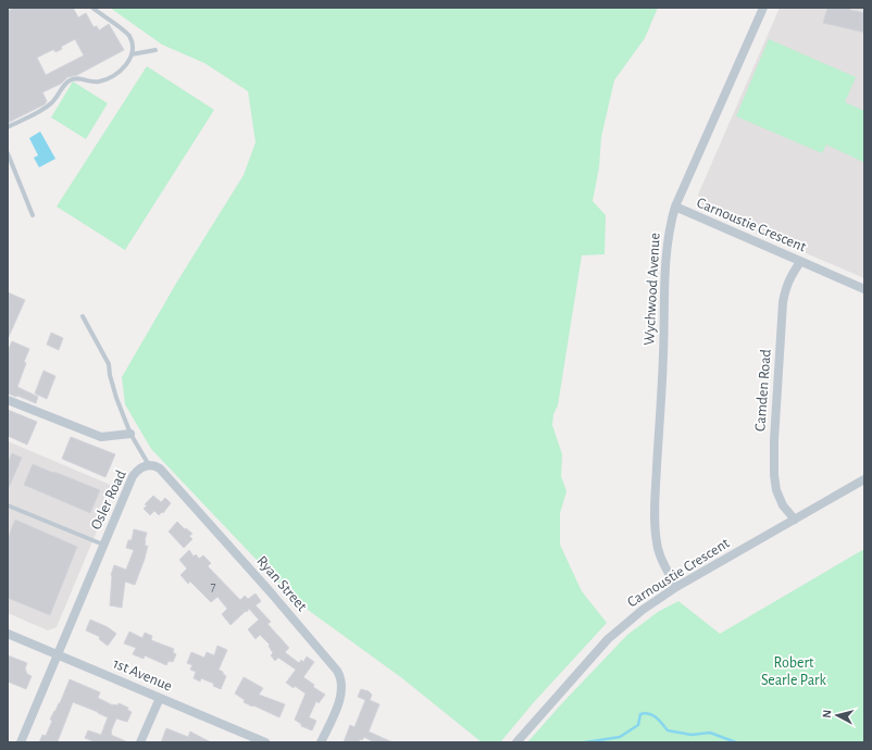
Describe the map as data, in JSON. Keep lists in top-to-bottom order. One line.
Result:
{"streets":{"street":["Carnoustie Crescent","Wychwood Avenue","Camden Road","Osler Road","Ryan Street","1st Avenue"]},"crossings":[["Carnoustie Crescent","Wychwood Avenue"],["Carnoustie Crescent","Camden Road"],["Osler Road","Ryan Street"],["Osler Road","1st Avenue"]],"parks":["Robert Searle Park"],"house_numbers":["7"],"north":"left"}
